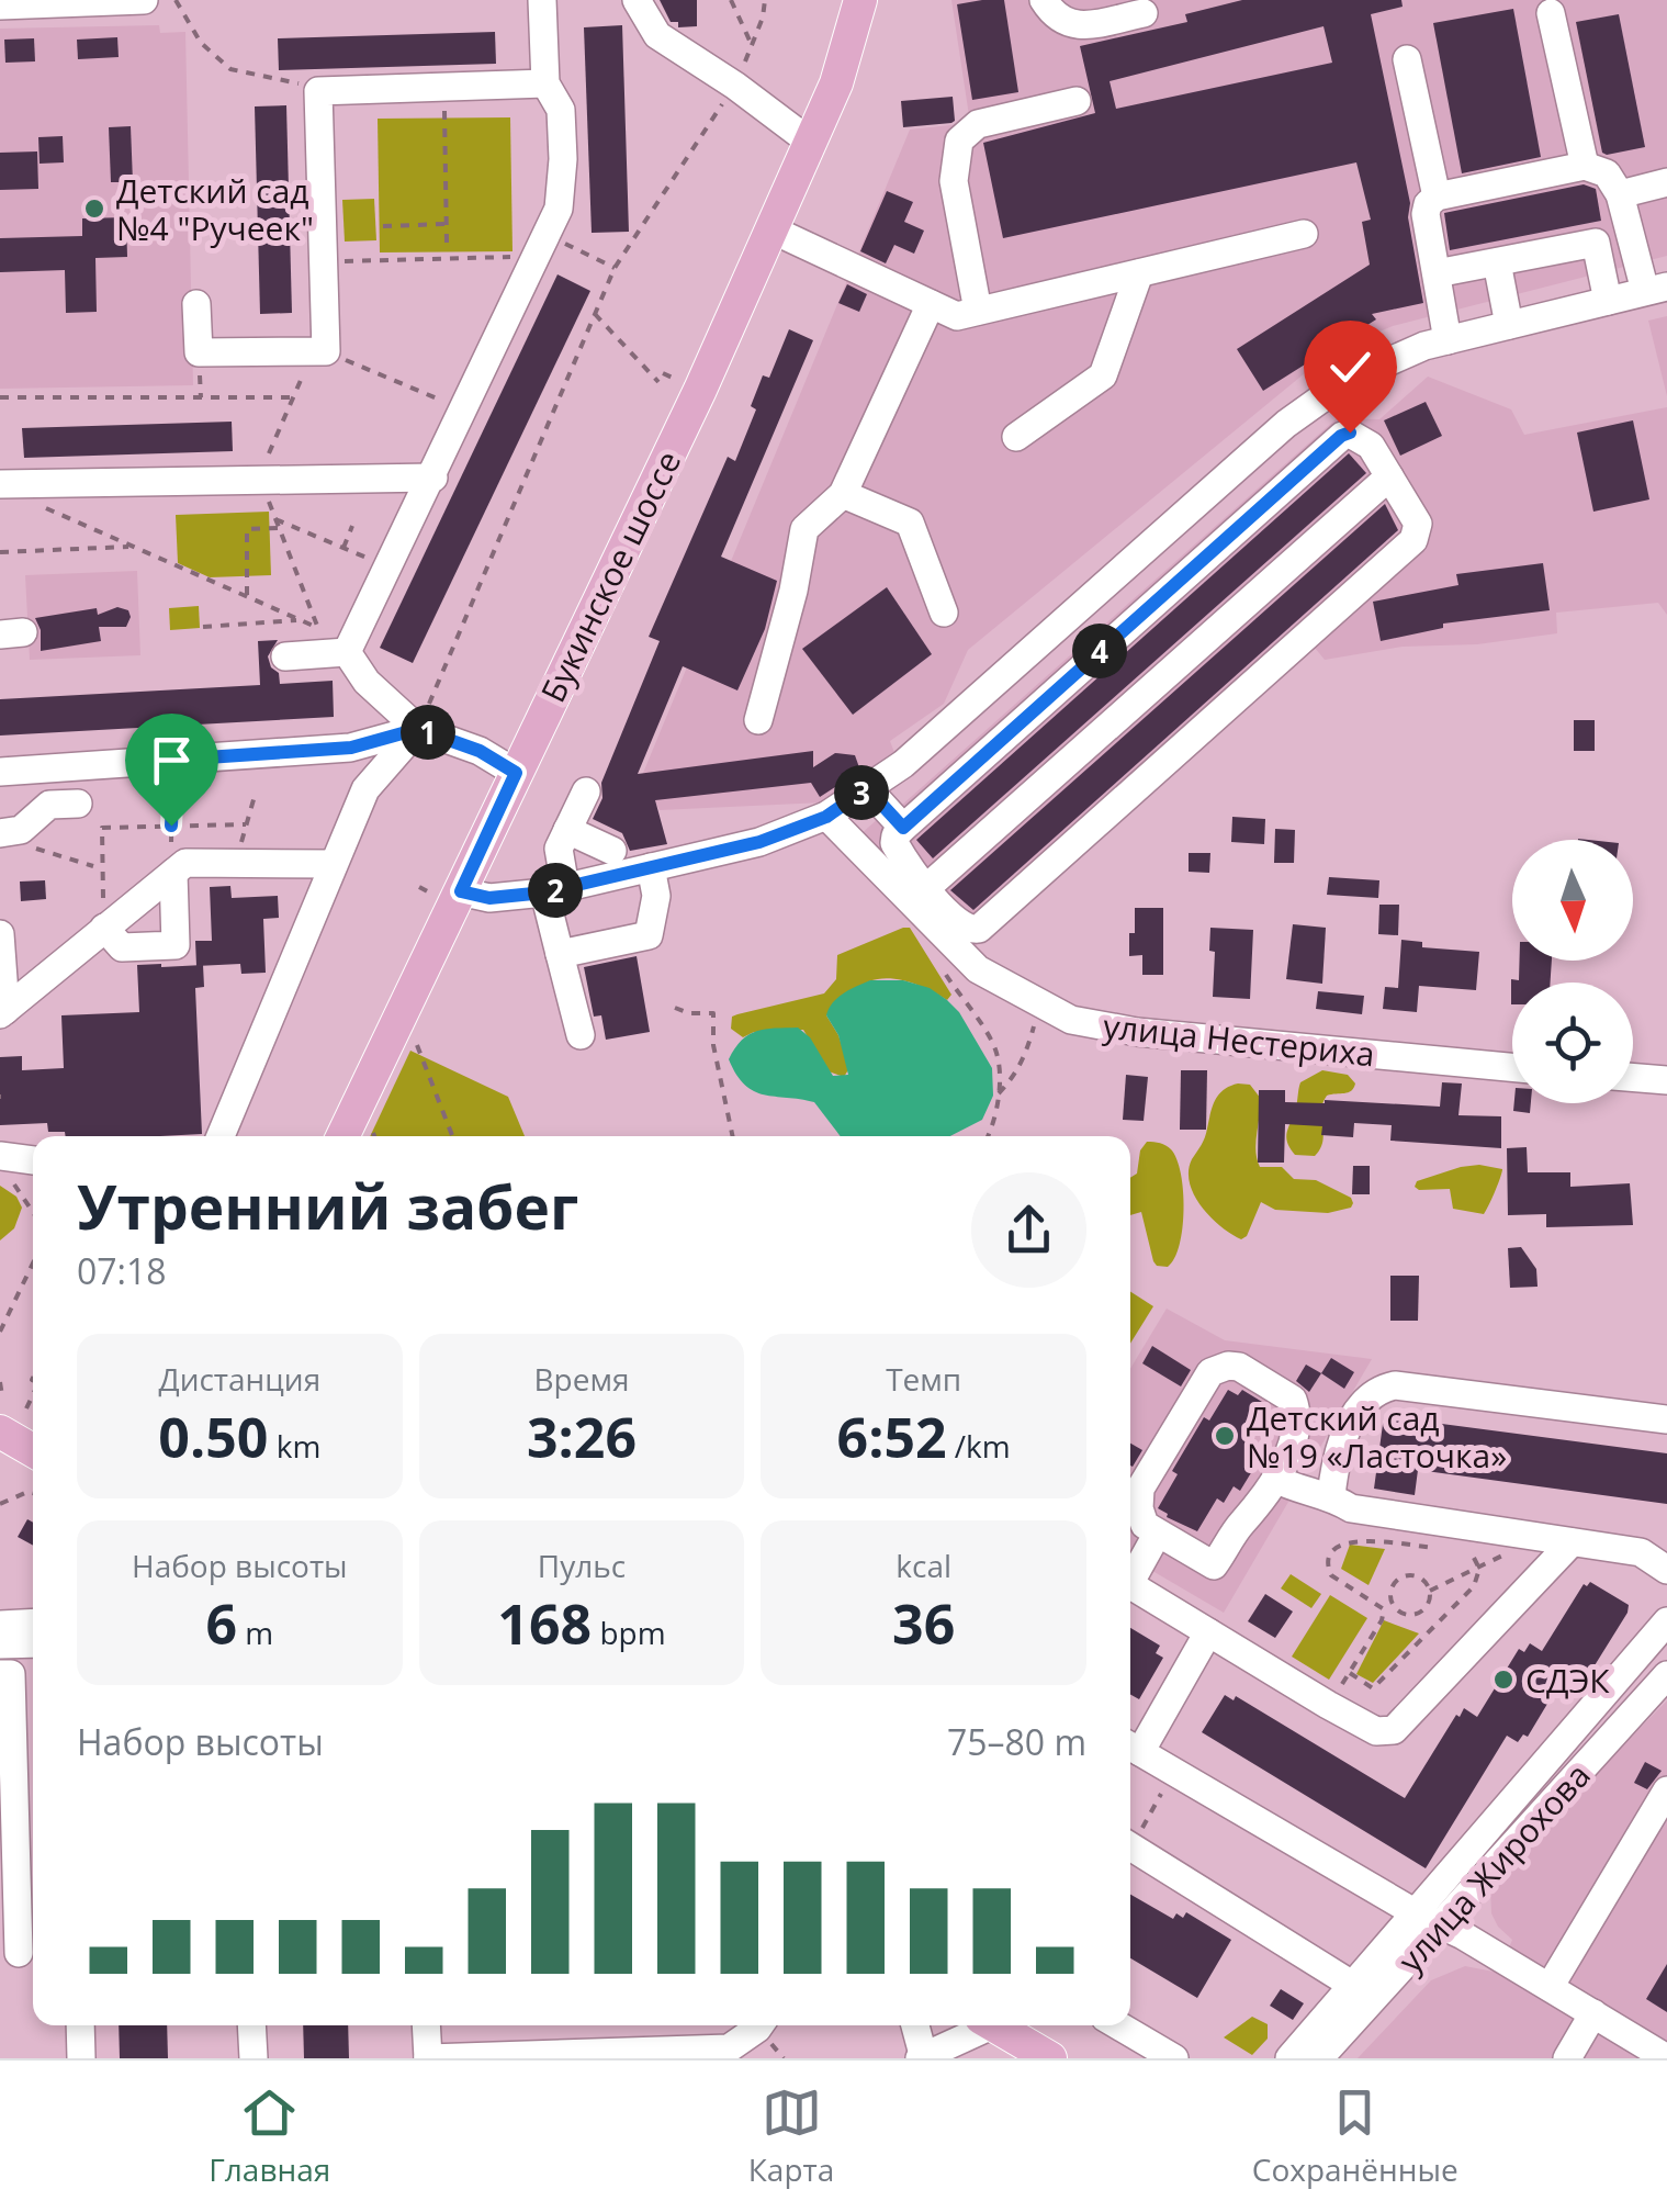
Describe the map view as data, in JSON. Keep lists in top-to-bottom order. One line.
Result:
{"streets":{"main road":["Букинское шоссе"],"street":["улица Нестериха","улица Жирохова"]},"places":["Детский сад №4 \"Ручеек\"","Детский сад №19 «Ласточка»","СДЭК"],"north":"bottom","page":{"pins":["4","1","3","2"],"heading":["Утренний забег","07:18"],"stats":[["Дистанция","0.50 km"],["Время","3:26"],["Темп","6:52 /km"],["Набор высоты","6 m"],["Пульс","168 bpm"],["kcal","36"]],"chart":["Набор высоты","75–80 m"],"tabs":["Главная","Карта","Сохранённые"]}}
